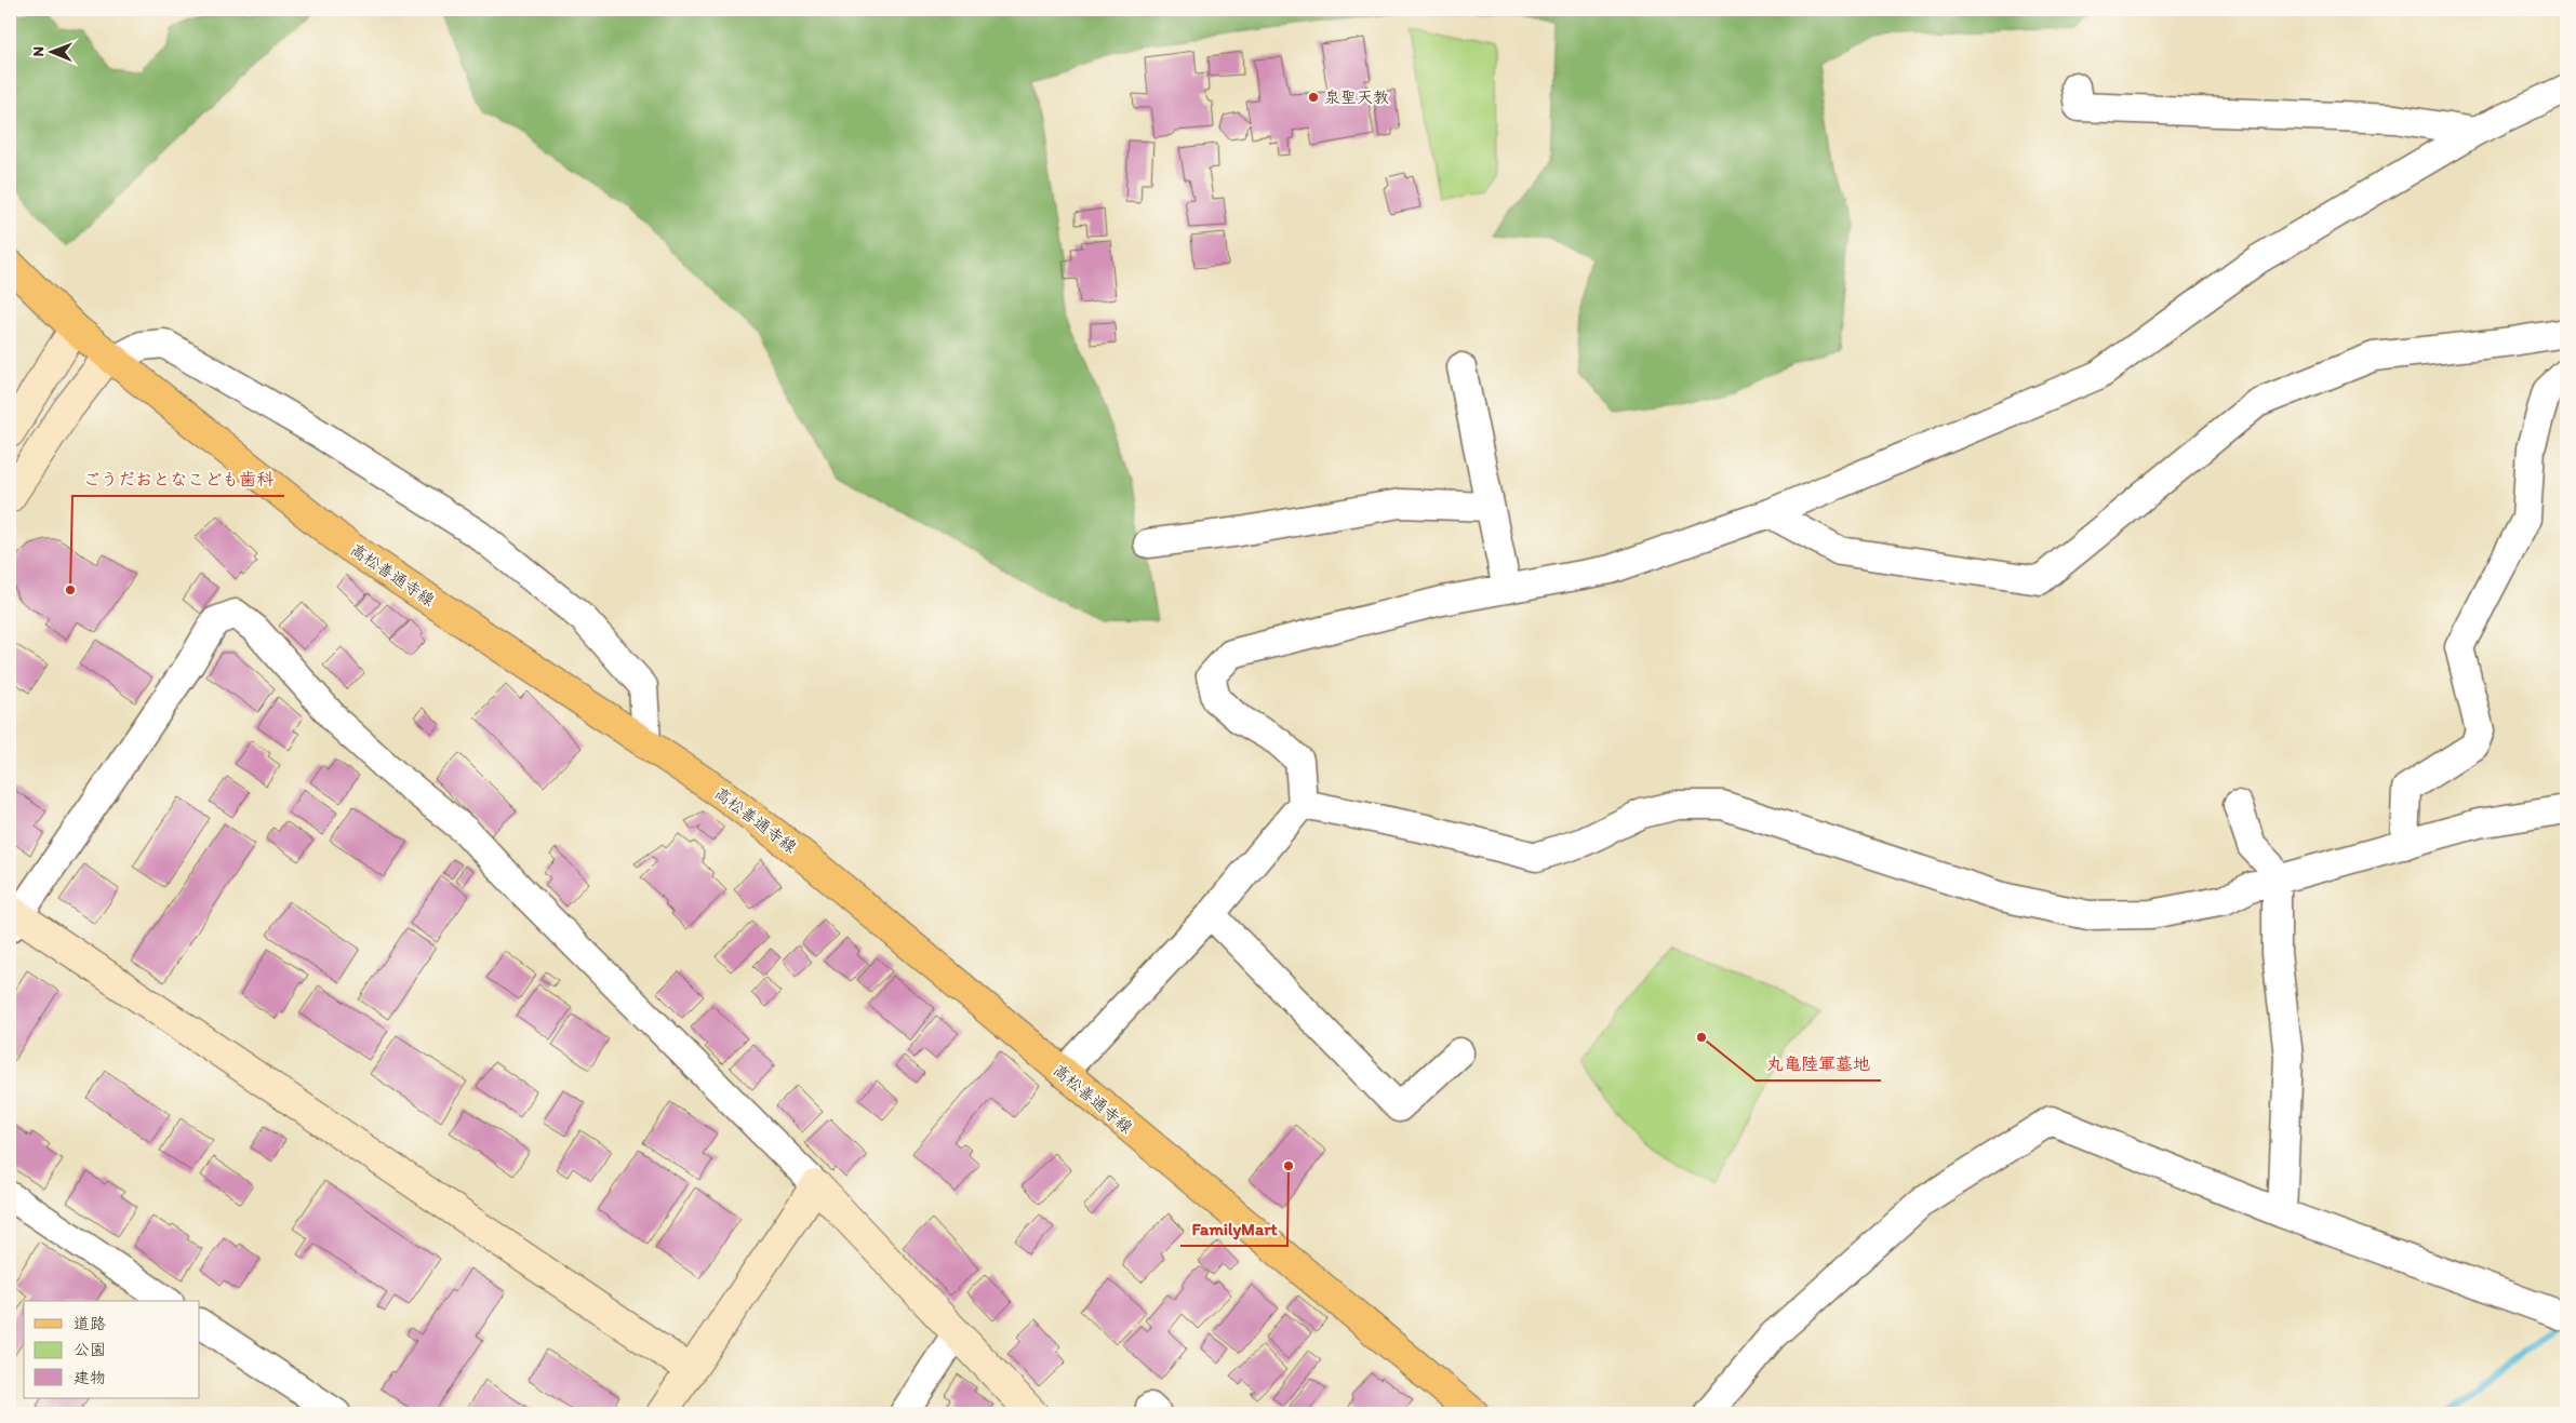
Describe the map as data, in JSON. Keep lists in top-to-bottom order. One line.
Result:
{"streets":{"main road":["高松善通寺線"]},"places":["泉聖天教","ごうだおとなこども歯科","丸亀陸軍墓地","FamilyMart"],"legend":["道路","公園","建物"],"north":"left"}
